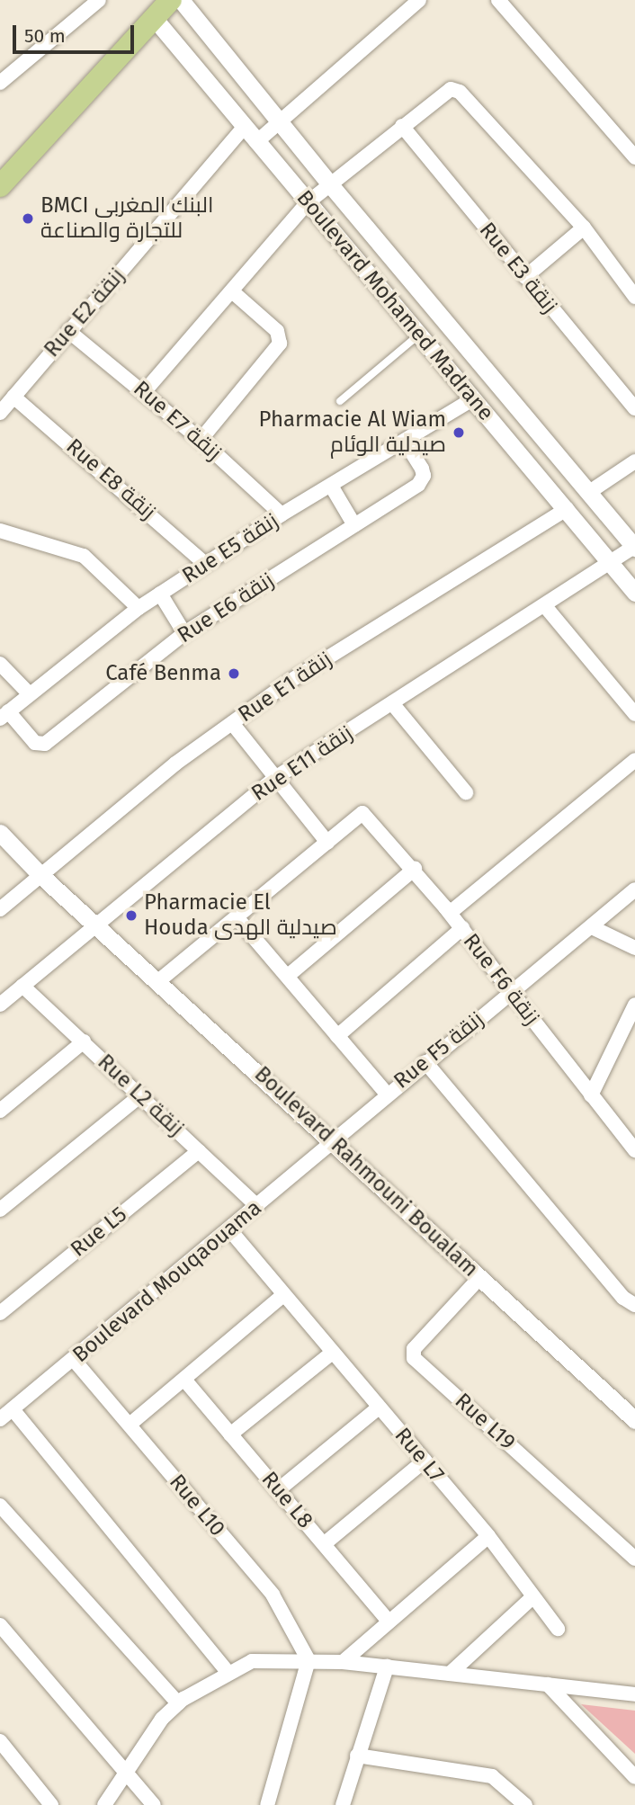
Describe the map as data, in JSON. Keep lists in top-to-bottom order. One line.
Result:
{"streets":{"street":["Rue E3 زنقة","Boulevard Mohamed Madrane","Rue E2 زنقة","Rue E7 زنقة","Rue E8 زنقة","Rue E5 زنقة","Rue E6 زنقة","Rue E1 زنقة","Rue E11 زنقة","Rue F6 زنقة","Rue F5 زنقة","Rue L2 زنقة","Boulevard Rahmouni Boualam","Rue L5","Boulevard Mouqaouama","Rue L19","Rue L7","Rue L8","Rue L10"]},"crossings":[["Boulevard Mohamed Madrane","Rue E2 زنقة"],["Boulevard Mohamed Madrane","Rue E5 زنقة"],["Boulevard Mohamed Madrane","Rue E1 زنقة"],["Boulevard Mohamed Madrane","Rue E11 زنقة"],["Rue E2 زنقة","Rue E7 زنقة"],["Rue E2 زنقة","Rue E8 زنقة"],["Rue E7 زنقة","Rue E5 زنقة"],["Rue E8 زنقة","Rue E5 زنقة"],["Rue E5 زنقة","Rue E6 زنقة"],["Rue E11 زنقة","Rue L2 زنقة"],["Rue E11 زنقة","Boulevard Rahmouni Boualam"],["Rue F6 زنقة","Rue F5 زنقة"],["Rue F5 زنقة","Boulevard Rahmouni Boualam"],["Rue F5 زنقة","Boulevard Mouqaouama"],["Rue L2 زنقة","Rue L5"],["Rue L2 زنقة","Boulevard Mouqaouama"],["Boulevard Rahmouni Boualam","Boulevard Mouqaouama"],["Boulevard Rahmouni Boualam","Rue L19"],["Boulevard Mouqaouama","Rue L7"],["Boulevard Mouqaouama","Rue L10"]],"places":["BMCI البنك المغربي للتجارة والصناعة","Pharmacie Al Wiam صيدلية الوئام","Café Benma","Pharmacie El Houda صيدلية الهدى"],"scale_bar":"50 m"}
